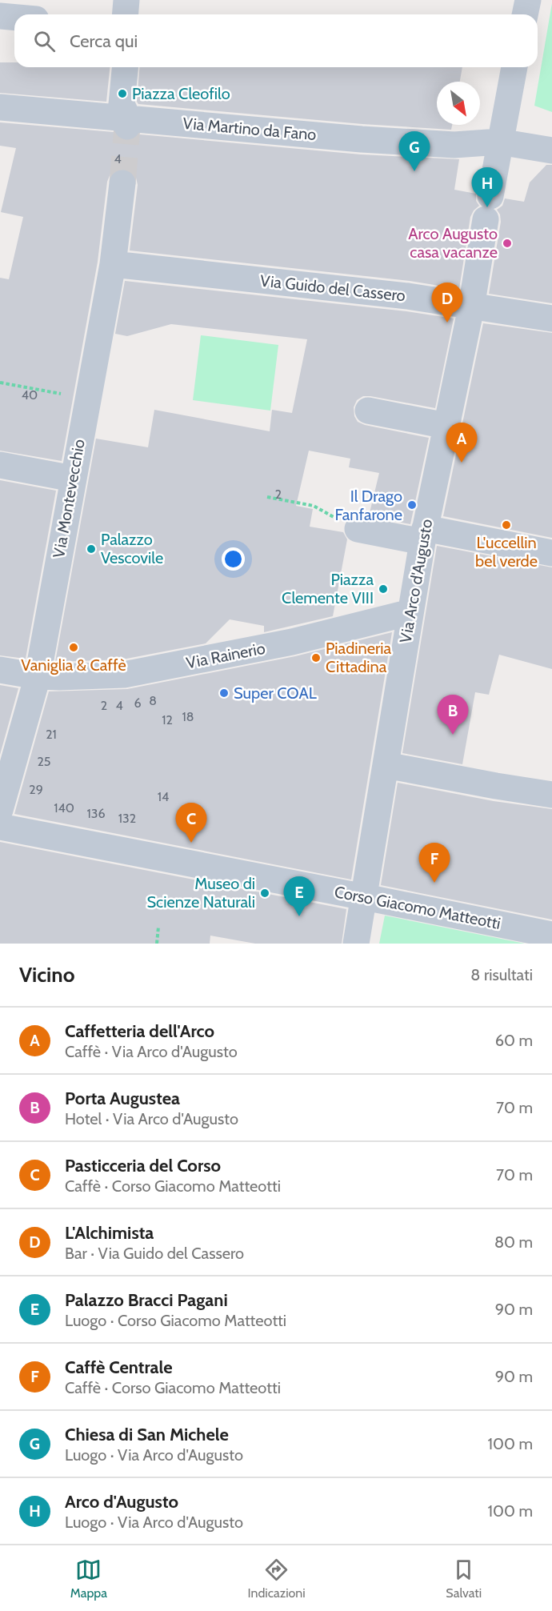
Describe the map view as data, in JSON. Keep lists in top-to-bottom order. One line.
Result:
{"streets":{"street":["Via Martino da Fano","Via Guido del Cassero","Via Montevecchio","Via Arco d'Augusto","Via Rainerio","Corso Giacomo Matteotti"]},"crossings":[["Via Martino da Fano","Via Arco d'Augusto"],["Via Guido del Cassero","Via Montevecchio"],["Via Guido del Cassero","Via Arco d'Augusto"],["Via Montevecchio","Via Rainerio"],["Via Arco d'Augusto","Via Rainerio"],["Via Arco d'Augusto","Corso Giacomo Matteotti"]],"places":["Piazza Cleofilo","Arco Augusto casa vacanze","Il Drago Fanfarone","L'uccellin bel verde","Palazzo Vescovile","Piazza Clemente VIII","Vaniglia & Caffè","Piadineria Cittadina","Super COAL","Museo di Scienze Naturali"],"house_numbers":["4","40","2","8","6","2","4","18","12","21","25","29","14","140","136","132"],"north":"bottom right","page":{"search":"Cerca qui","pins":["G","H","D","A","B","C","F","E"],"heading":["Vicino","8 risultati"],"list":[{"mark":"A","name":"Caffetteria dell'Arco","note":"Caffè · Via Arco d'Augusto","value":"60 m"},{"mark":"B","name":"Porta Augustea","note":"Hotel · Via Arco d'Augusto","value":"70 m"},{"mark":"C","name":"Pasticceria del Corso","note":"Caffè · Corso Giacomo Matteotti","value":"70 m"},{"mark":"D","name":"L'Alchimista","note":"Bar · Via Guido del Cassero","value":"80 m"},{"mark":"E","name":"Palazzo Bracci Pagani","note":"Luogo · Corso Giacomo Matteotti","value":"90 m"},{"mark":"F","name":"Caffè Centrale","note":"Caffè · Corso Giacomo Matteotti","value":"90 m"},{"mark":"G","name":"Chiesa di San Michele","note":"Luogo · Via Arco d'Augusto","value":"100 m"},{"mark":"H","name":"Arco d'Augusto","note":"Luogo · Via Arco d'Augusto","value":"100 m"}],"nav":["Mappa","Indicazioni","Salvati"]}}
